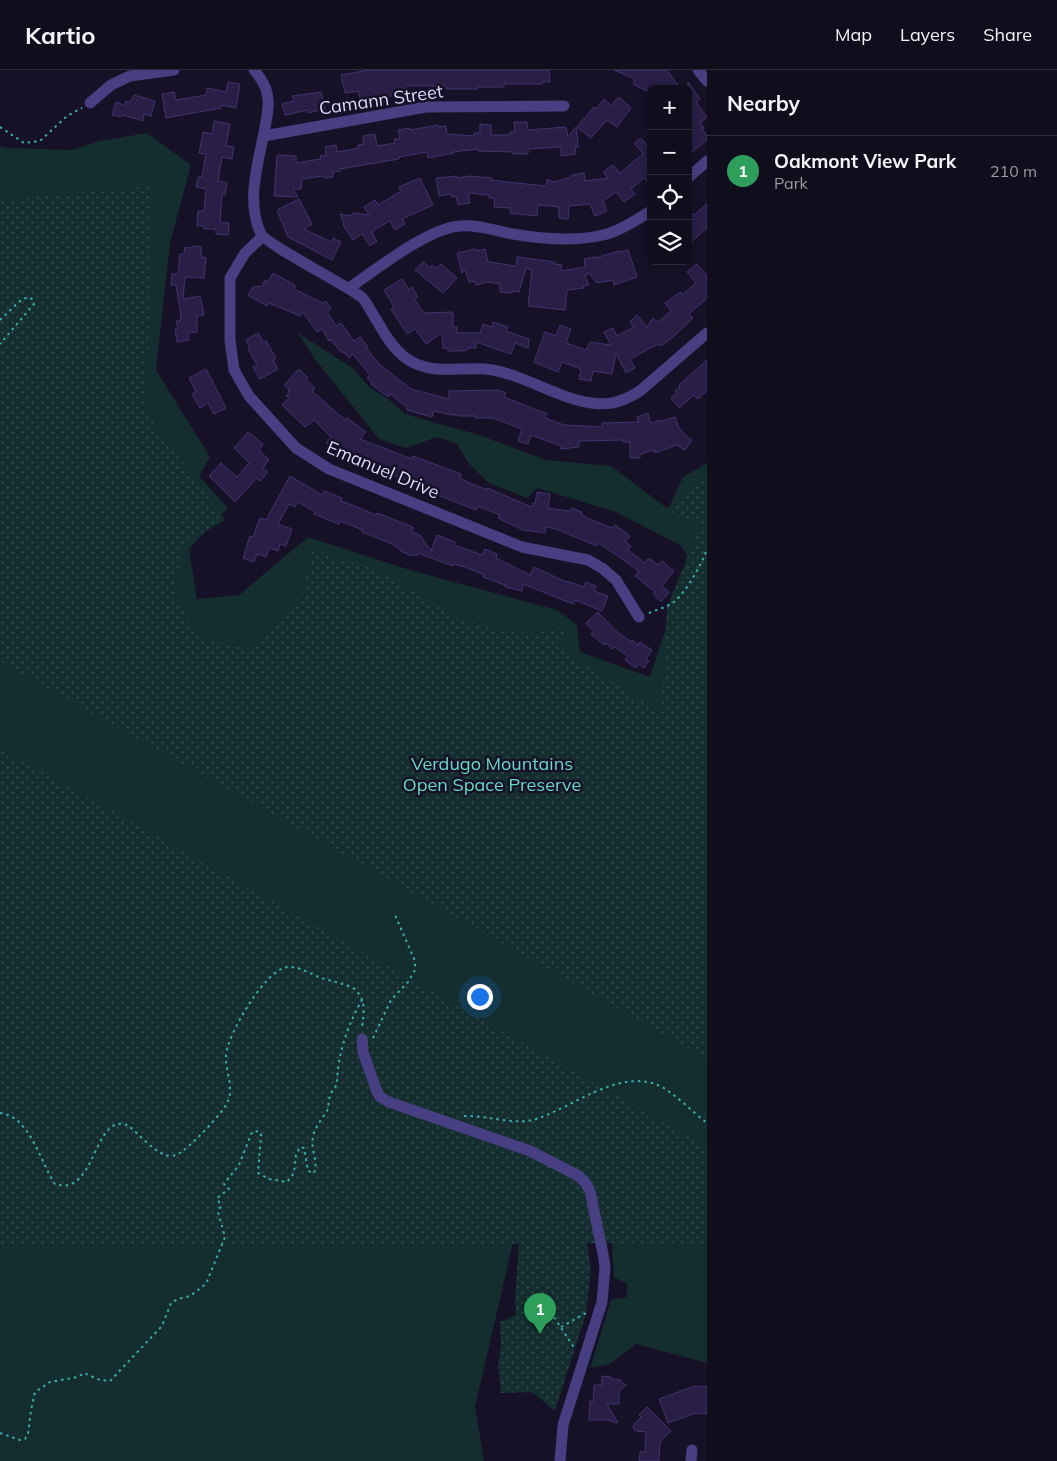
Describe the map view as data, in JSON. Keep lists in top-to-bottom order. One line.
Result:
{"streets":{"street":["Camann Street","Emanuel Drive"]},"parks":["Verdugo Mountains Open Space Preserve"],"page":{"header":"Kartio","nav":["Map","Layers","Share"],"heading":"Nearby","map_buttons":["+","−"],"list":[{"mark":"1","name":"Oakmont View Park","note":"Park","value":"210 m"}],"pins":"1"}}
